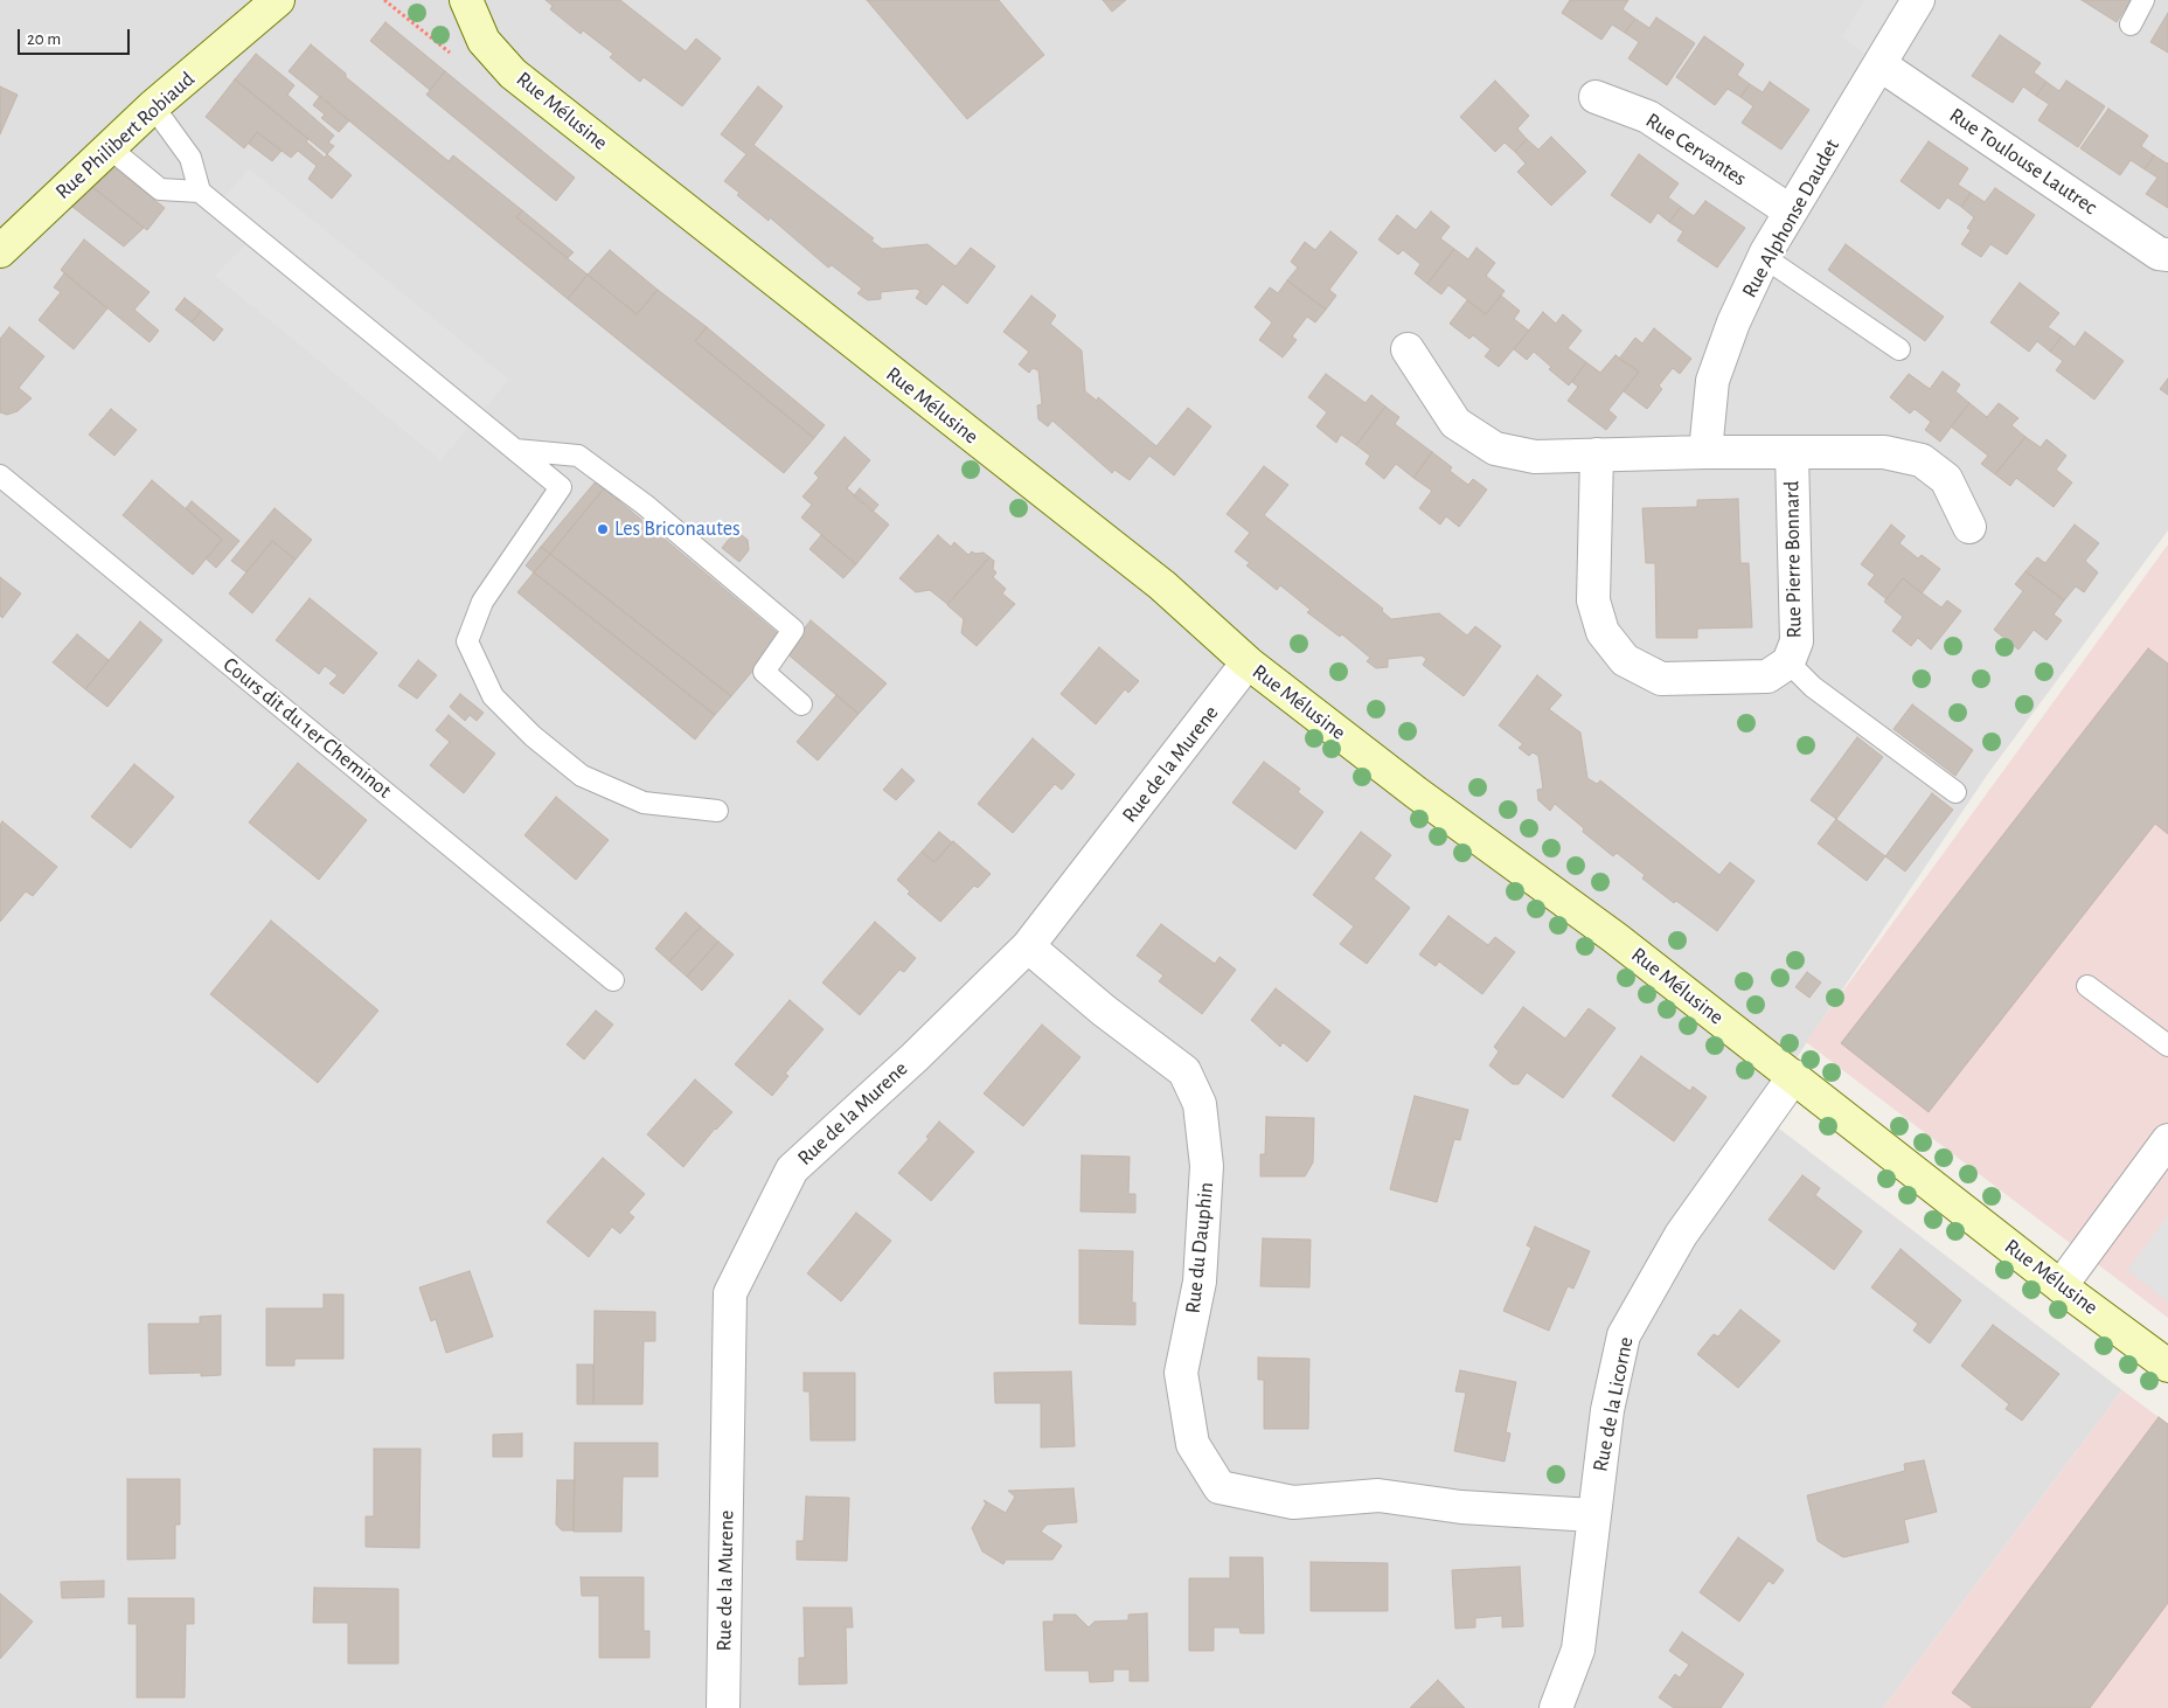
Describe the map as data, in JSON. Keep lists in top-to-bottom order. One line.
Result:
{"streets":{"street":["Rue Mélusine","Rue Philibert Robiaud","Rue Cervantes","Rue Toulouse Lautrec","Rue Alphonse Daudet","Rue Pierre Bonnard","Rue de la Murene","Rue du Dauphin","Rue de la Licorne"],"lane":["Cours dit du 1er Cheminot"]},"crossings":[["Rue Mélusine","Rue de la Murene"],["Rue Mélusine","Rue de la Licorne"],["Rue Cervantes","Rue Alphonse Daudet"],["Rue Toulouse Lautrec","Rue Alphonse Daudet"],["Rue Alphonse Daudet","Rue Pierre Bonnard"],["Rue de la Murene","Rue du Dauphin"],["Rue du Dauphin","Rue de la Licorne"]],"places":["Les Briconautes"],"scale_bar":"20 m"}
